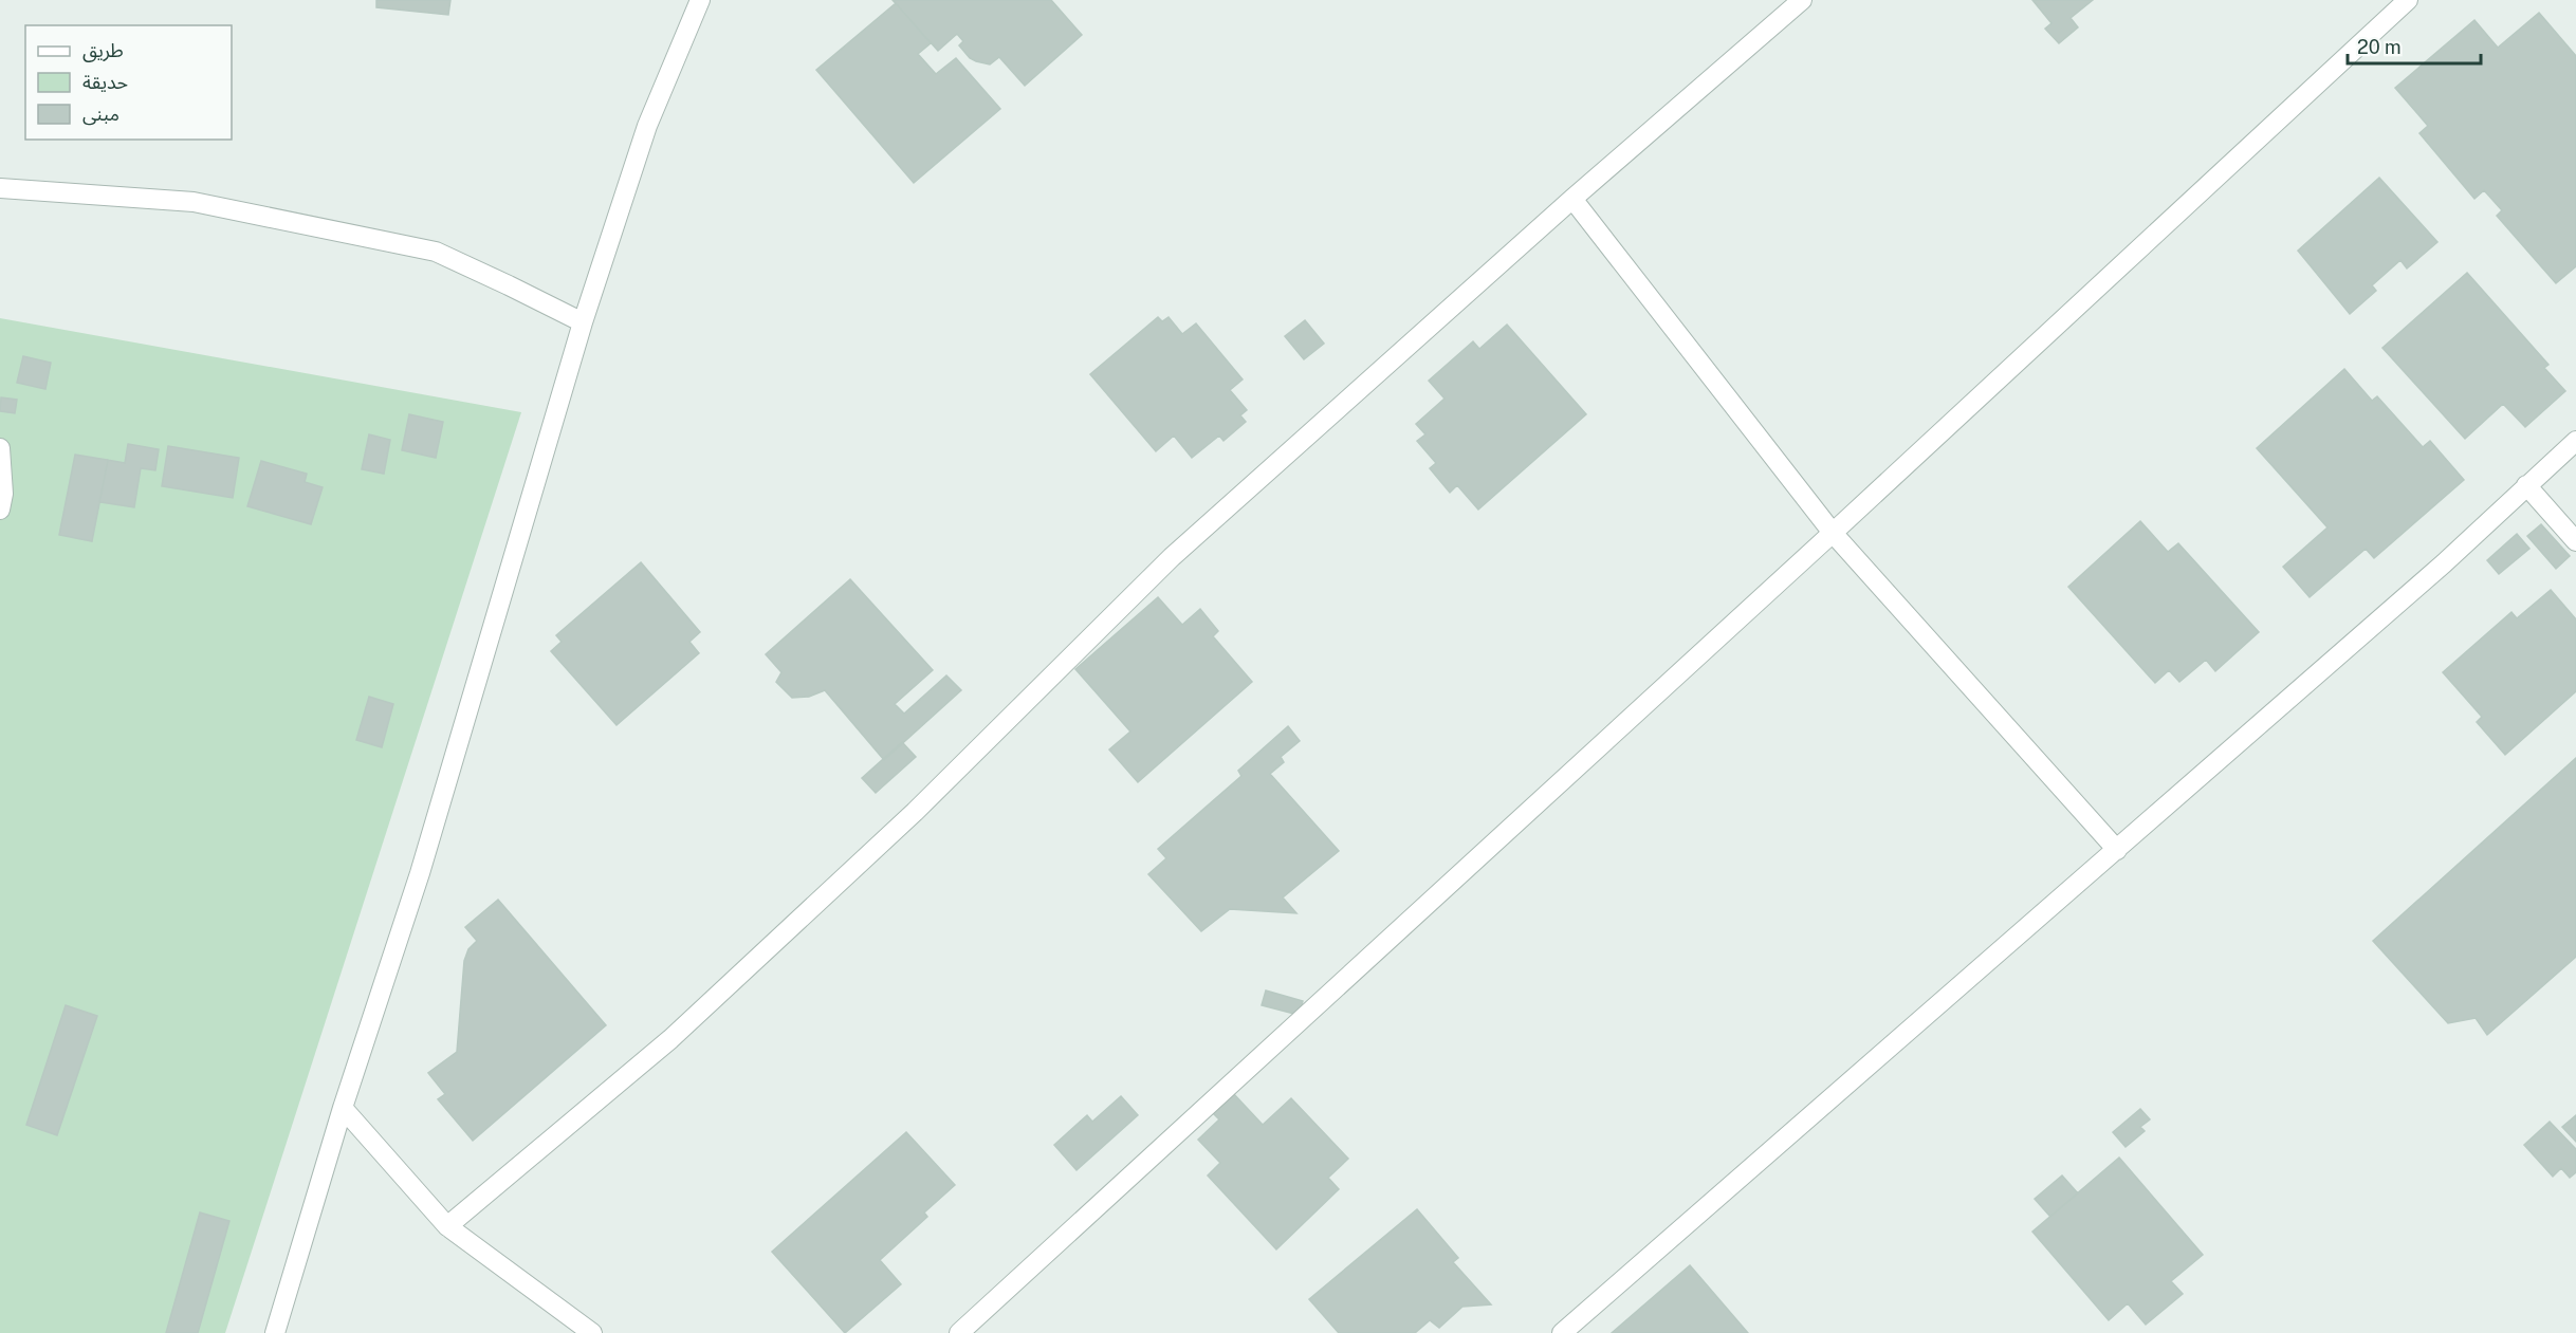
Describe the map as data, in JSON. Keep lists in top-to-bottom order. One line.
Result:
{"legend":["طريق","حديقة","مبنى"],"scale_bar":"20 m"}
